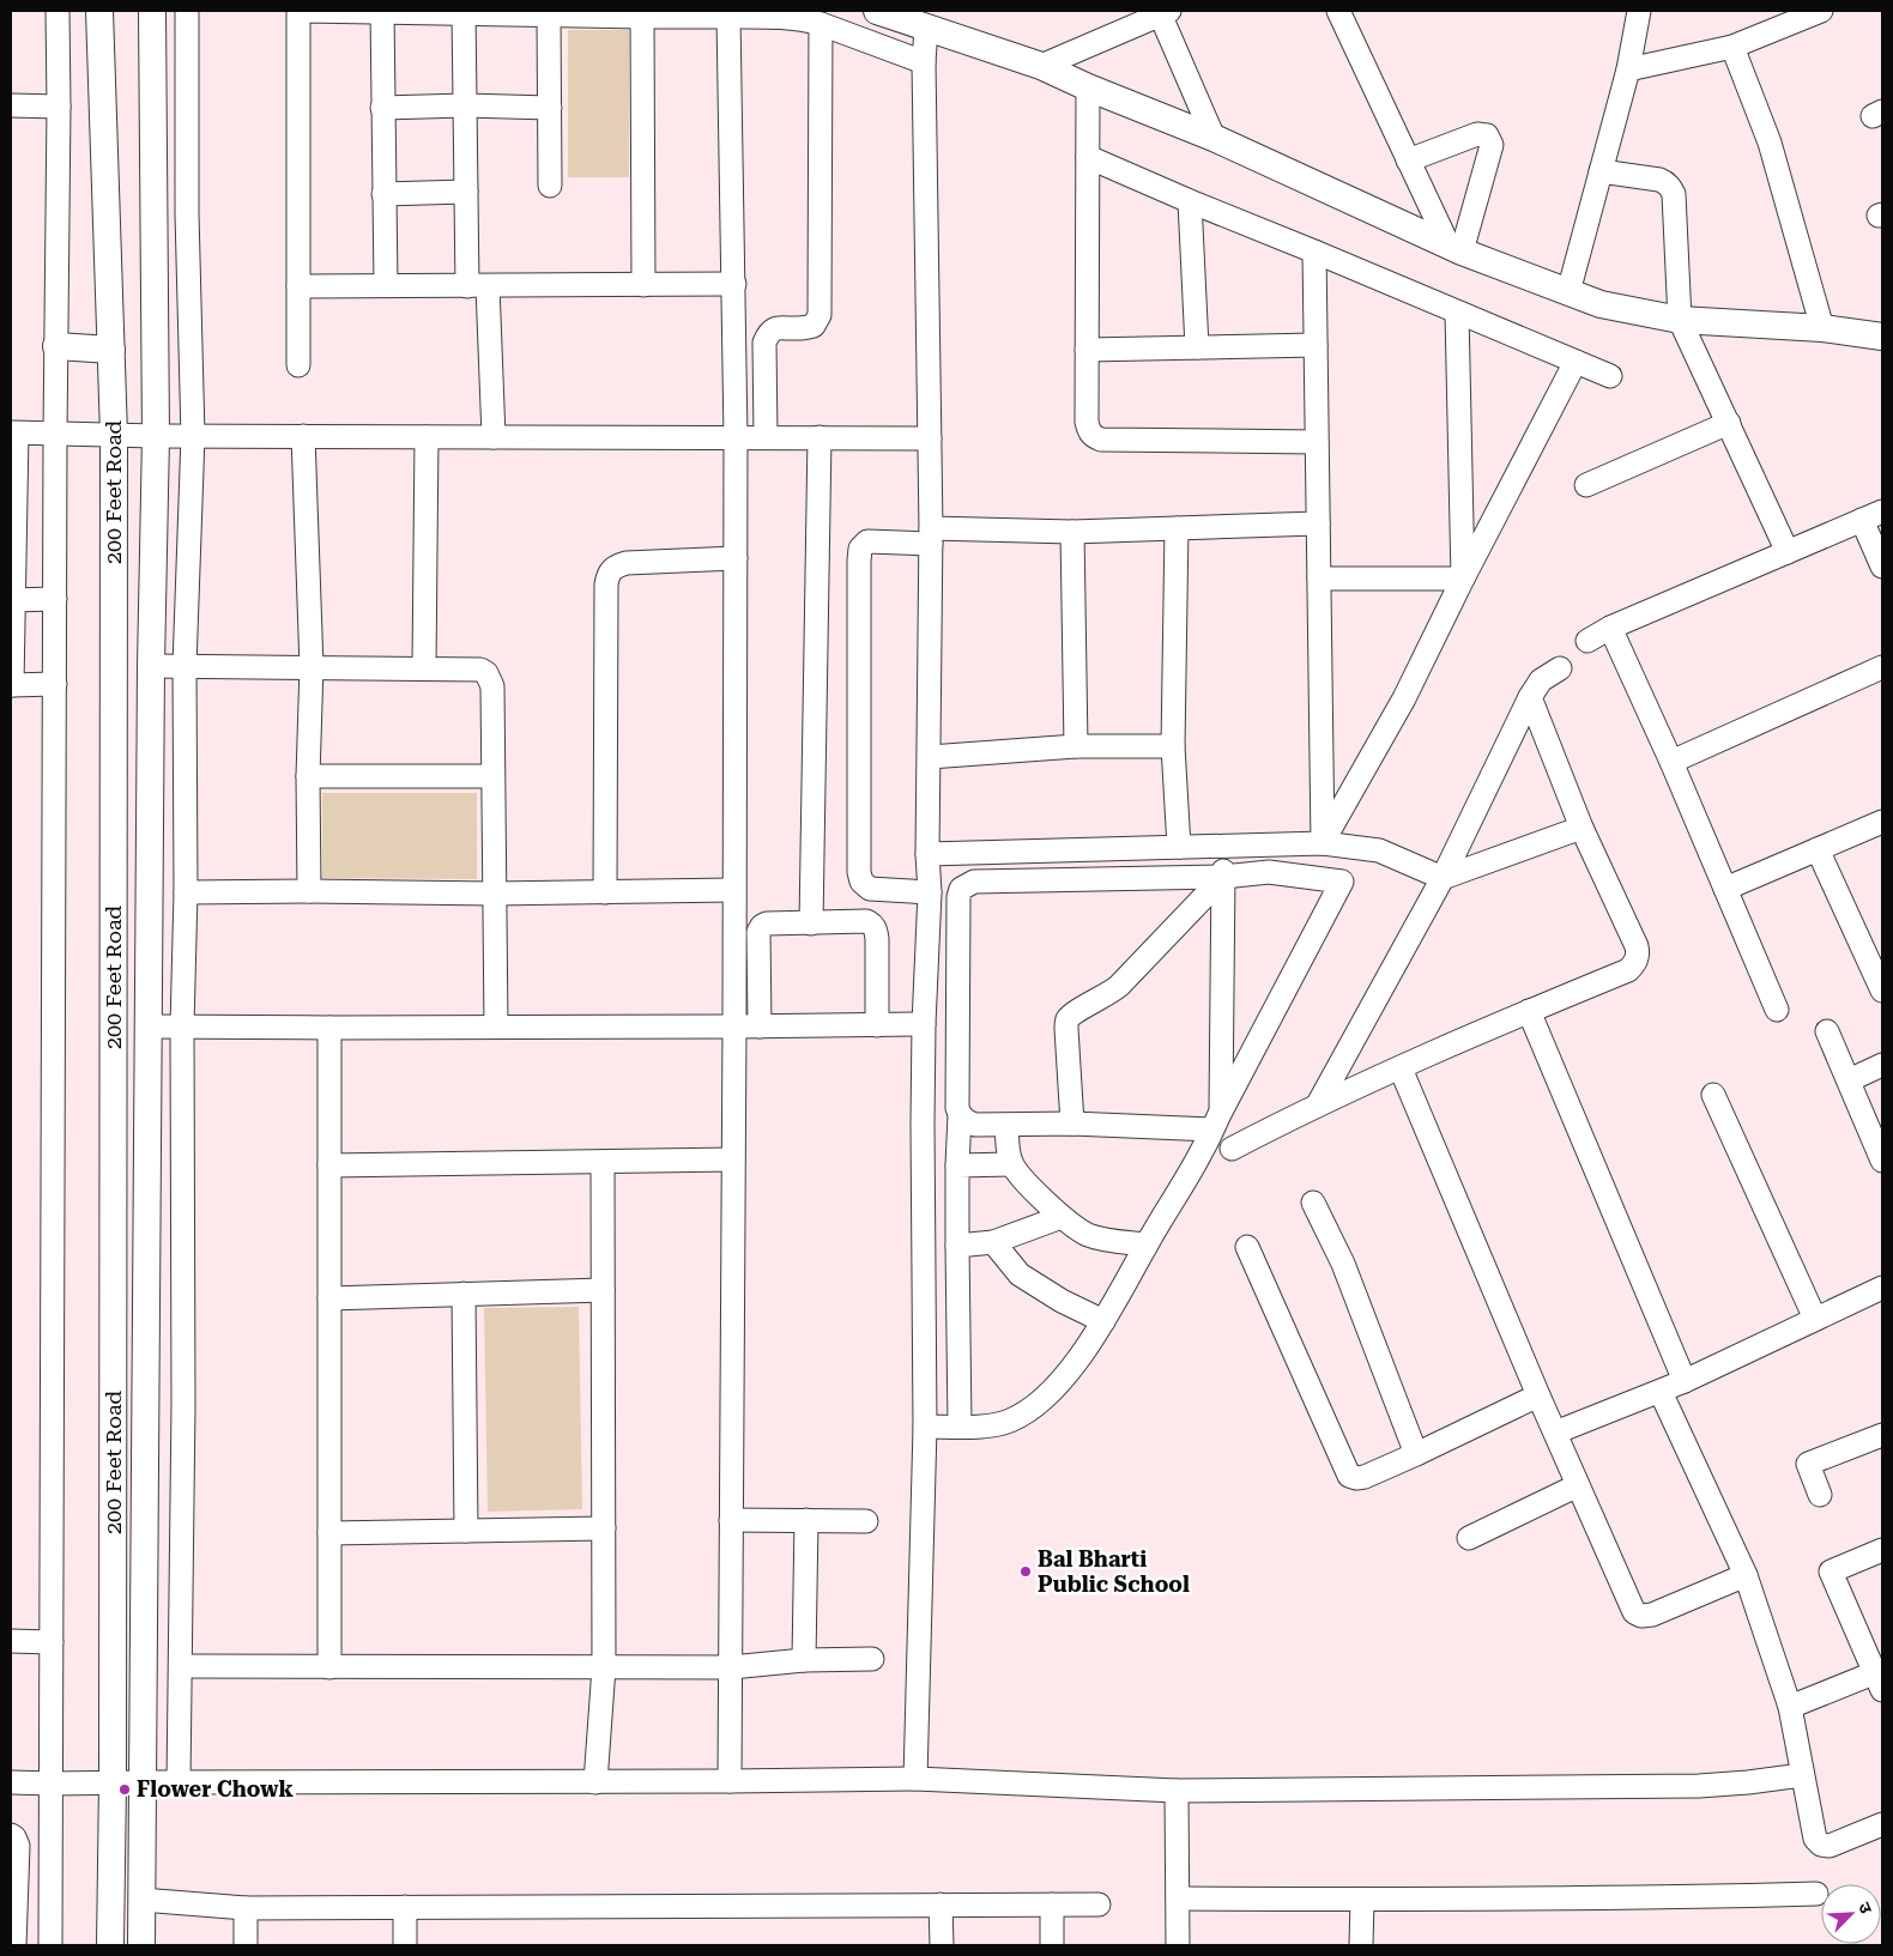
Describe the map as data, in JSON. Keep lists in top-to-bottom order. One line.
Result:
{"streets":{"street":["200 Feet Road"]},"places":["Bal Bharti Public School","Flower Chowk"],"north":"top right"}
